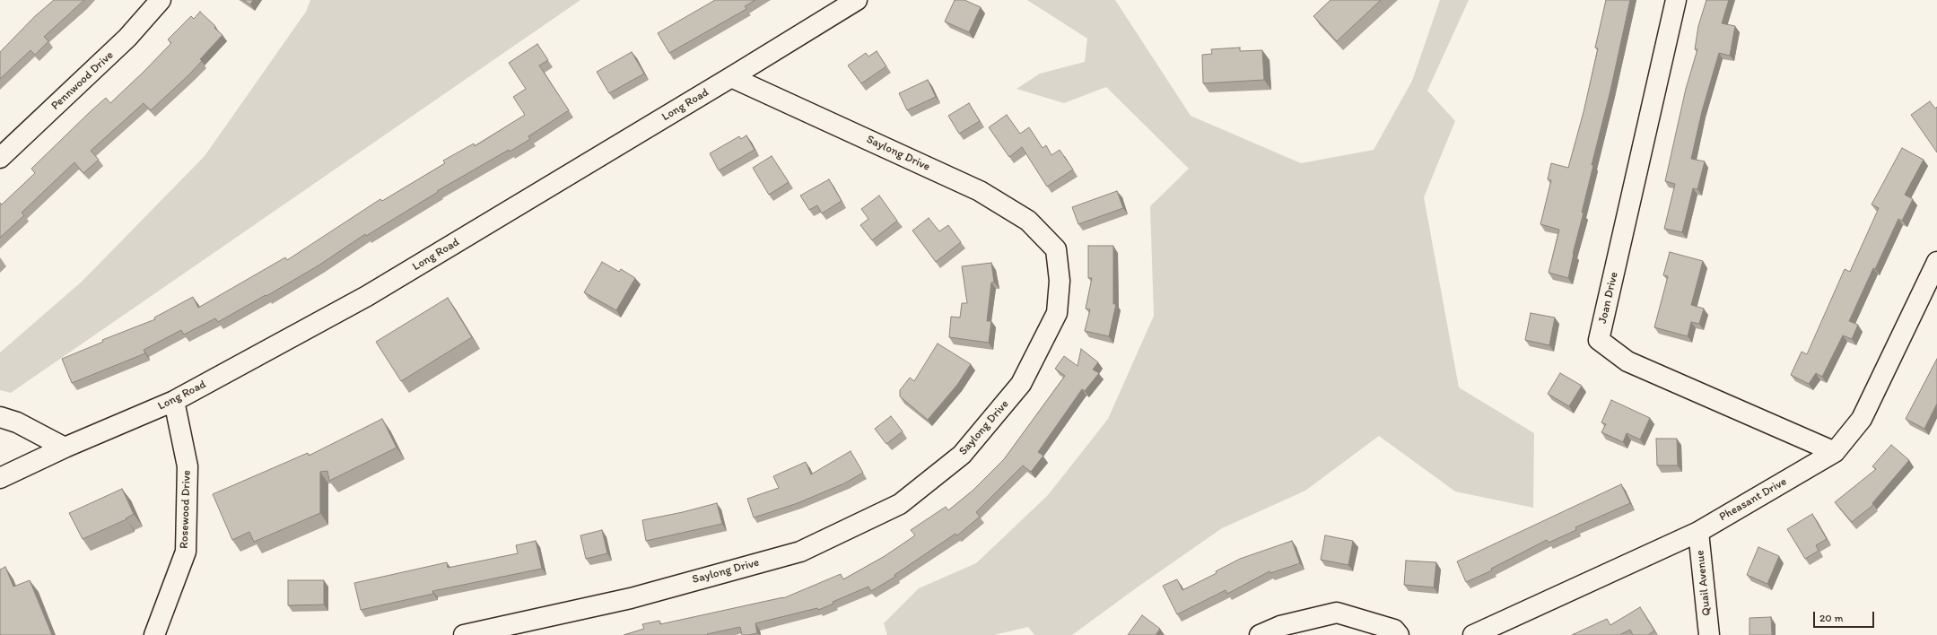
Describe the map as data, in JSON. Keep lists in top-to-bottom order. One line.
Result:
{"streets":{"street":["Pennwood Drive","Long Road","Saylong Drive","Joan Drive","Pheasant Drive","Rosewood Drive","Quail Avenue"]},"crossings":[["Long Road","Saylong Drive"],["Long Road","Rosewood Drive"],["Joan Drive","Pheasant Drive"],["Pheasant Drive","Quail Avenue"]],"scale_bar":"20 m"}
